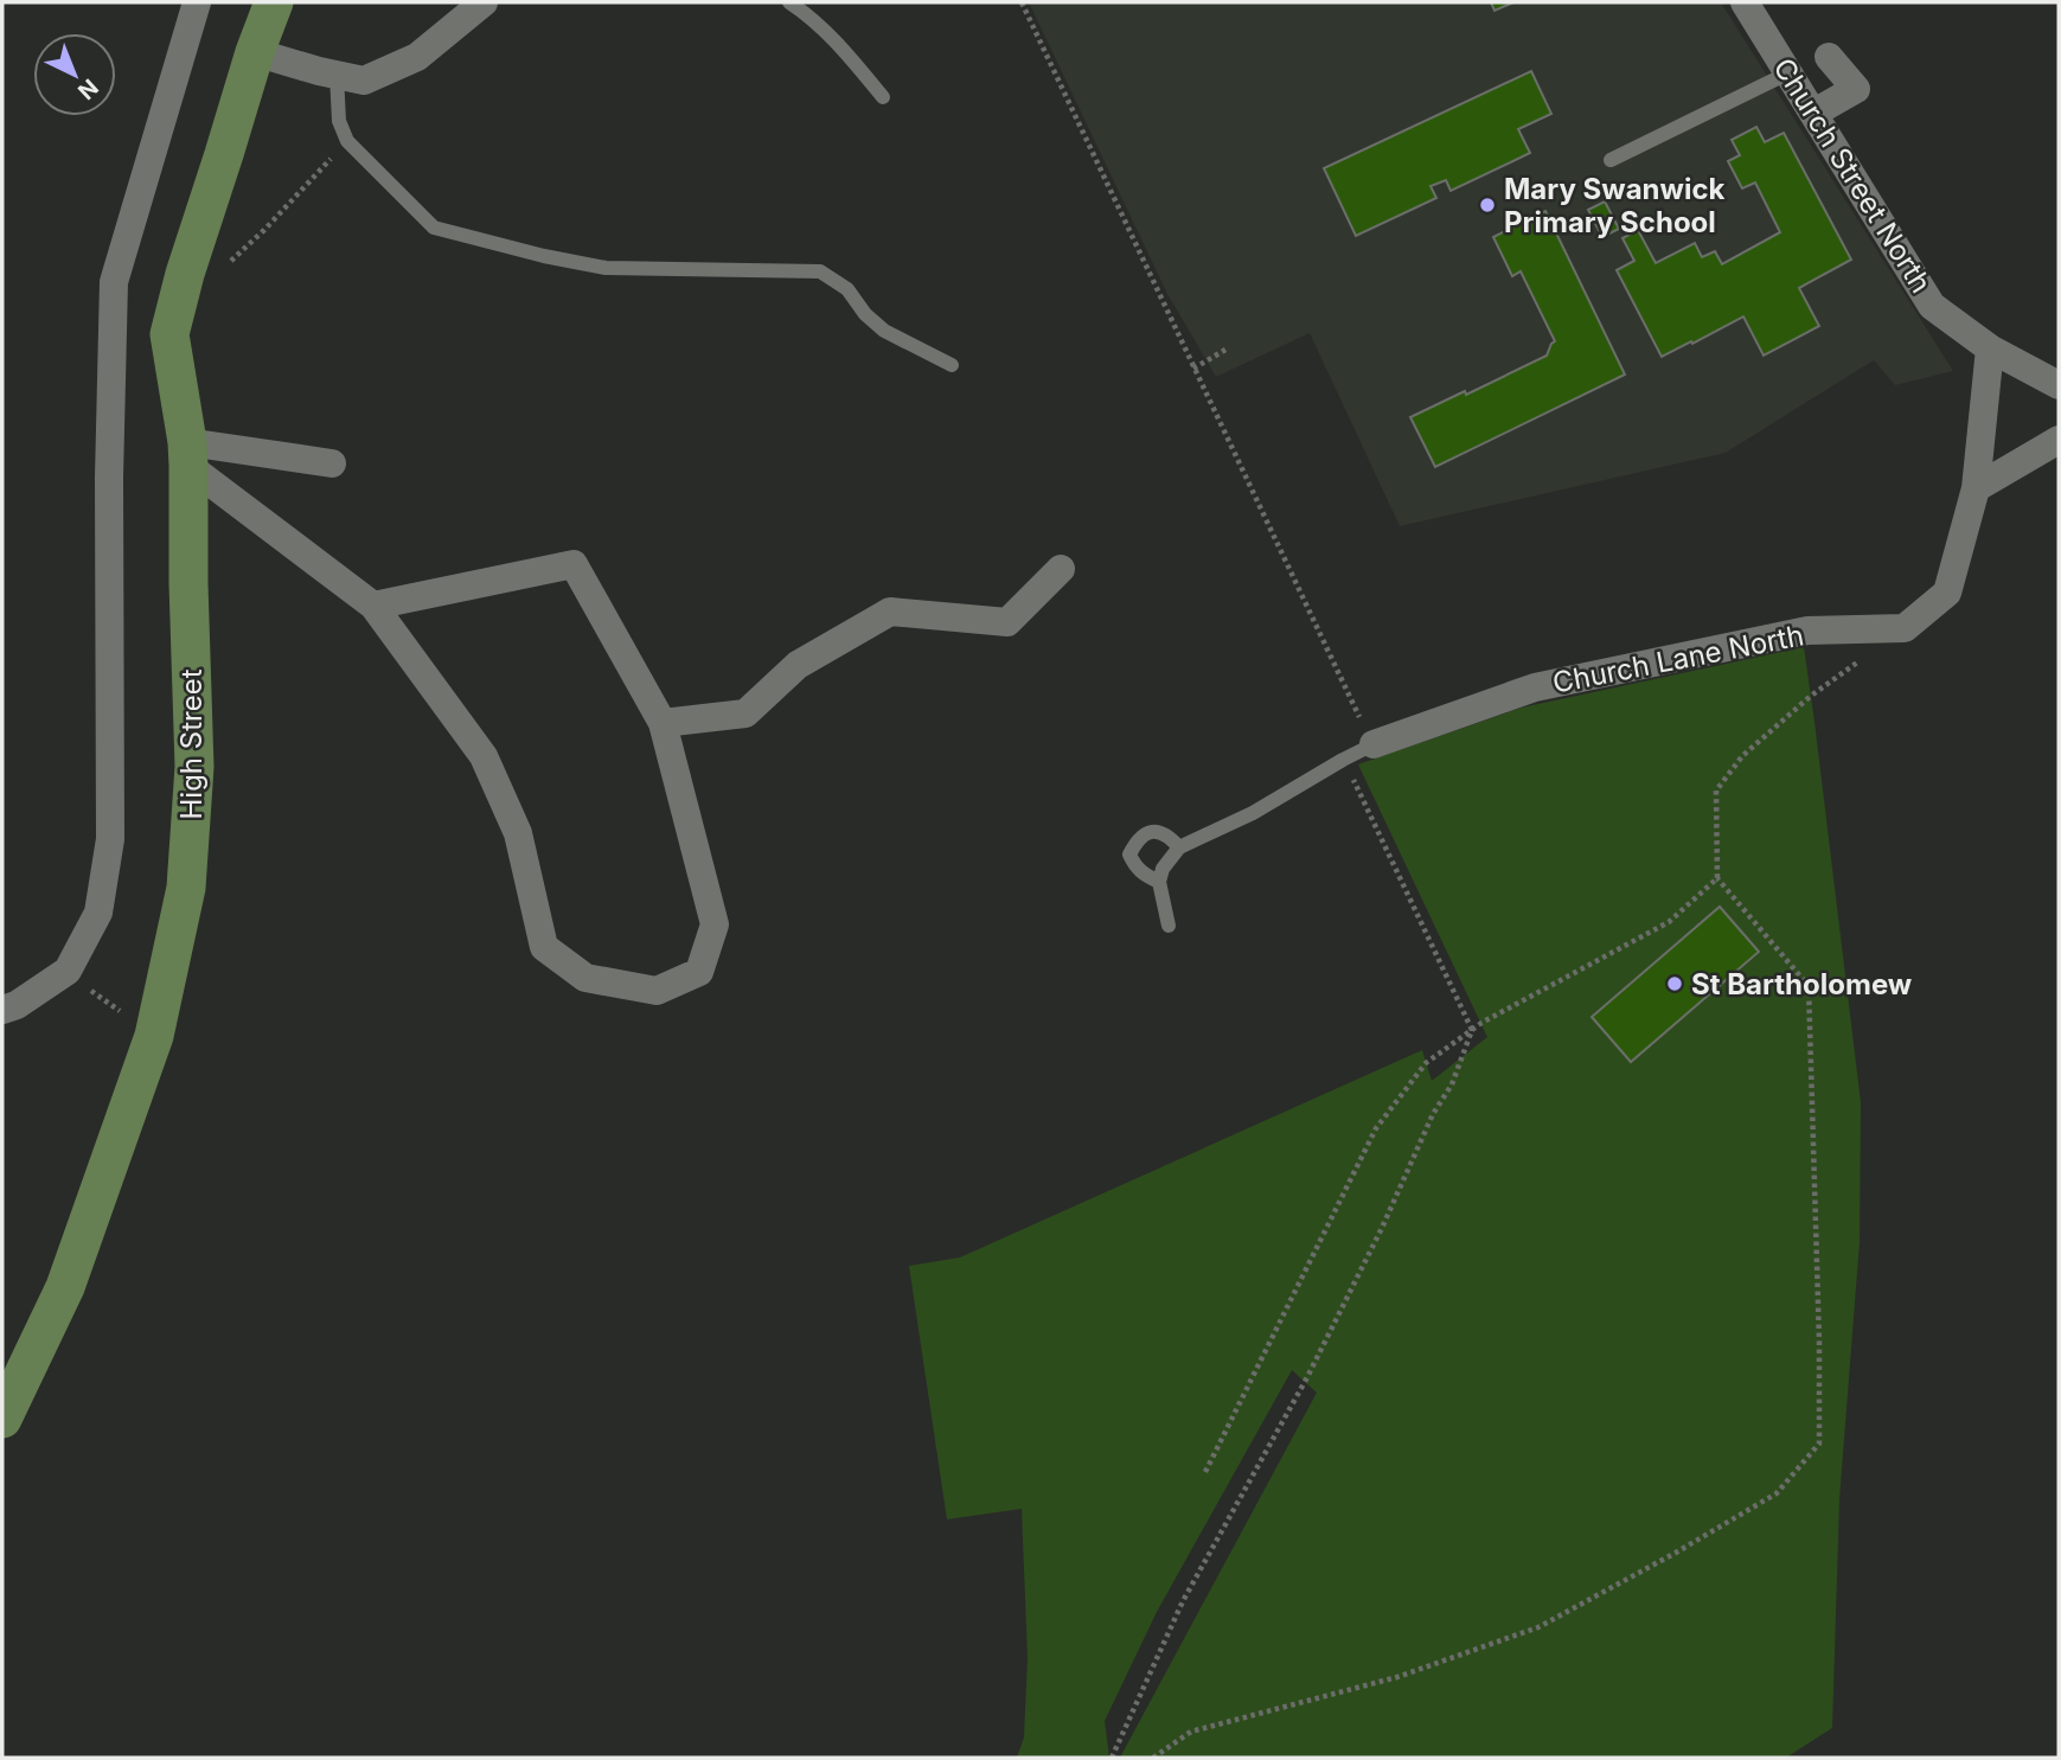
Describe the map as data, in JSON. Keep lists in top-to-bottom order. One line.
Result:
{"streets":{"main road":["High Street"],"street":["Church Street North","Church Lane North"]},"crossings":[["Church Street North","Church Lane North"]],"places":["Mary Swanwick Primary School","St Bartholomew"],"north":"bottom right"}
